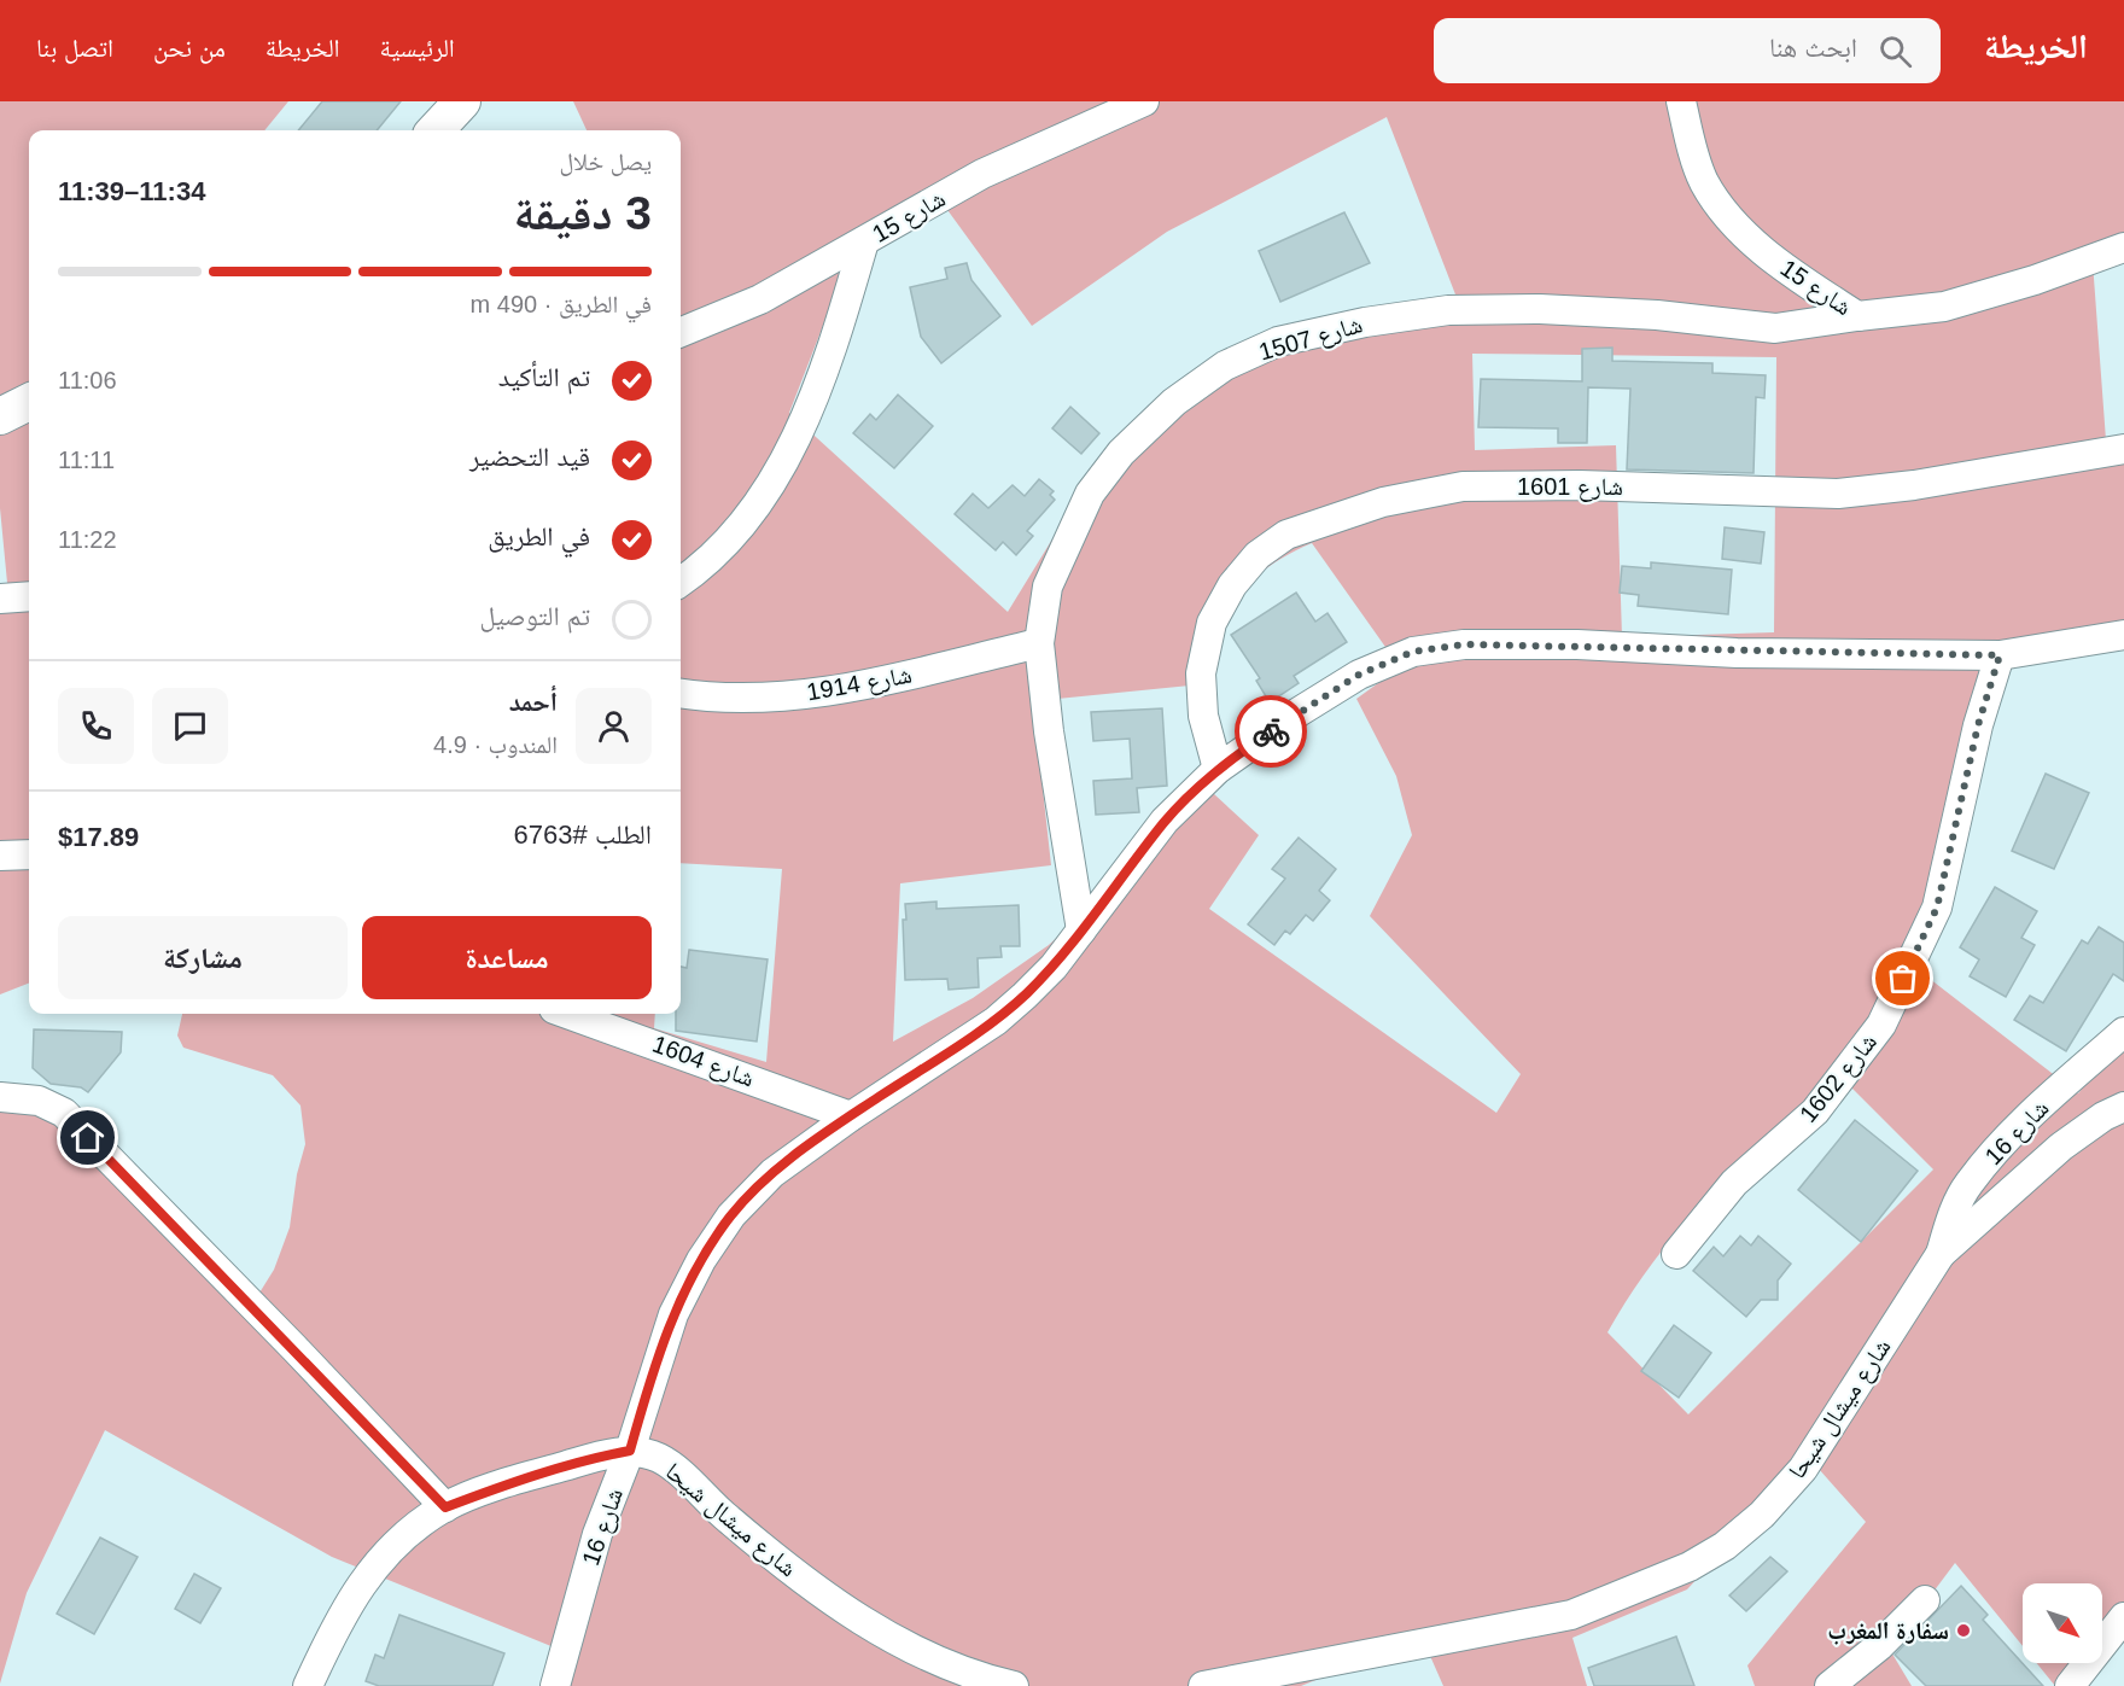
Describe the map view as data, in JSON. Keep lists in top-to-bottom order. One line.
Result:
{"streets":{"street":["شارع 15","شارع 1507","شارع 1601","شارع 1914","شارع 1604","شارع 1602","شارع 16","شارع ميشال شيحا"]},"crossings":[["شارع 15","شارع 1507"],["شارع 1507","شارع 1914"],["شارع 1507","شارع 16"],["شارع 1601","شارع 16"],["شارع 1604","شارع 16"],["شارع 1602","شارع 16"],["شارع 16","شارع ميشال شيحا"]],"places":["سفارة المغرب"],"north":"bottom right","page":{"header":"الخريطة","search":"ابحث هنا","nav":["الرئيسية","الخريطة","من نحن","اتصل بنا"],"heading":["3 دقيقة","يصل خلال","11:34–11:39"],"panel":["أحمد","المندوب · 4.9","الطلب #6763","$17.89"],"bar":"في الطريق · 490 m","list":[["تم التأكيد","11:06"],["قيد التحضير","11:11"],["في الطريق","11:22"],"تم التوصيل"],"buttons":["مساعدة","مشاركة"]}}
